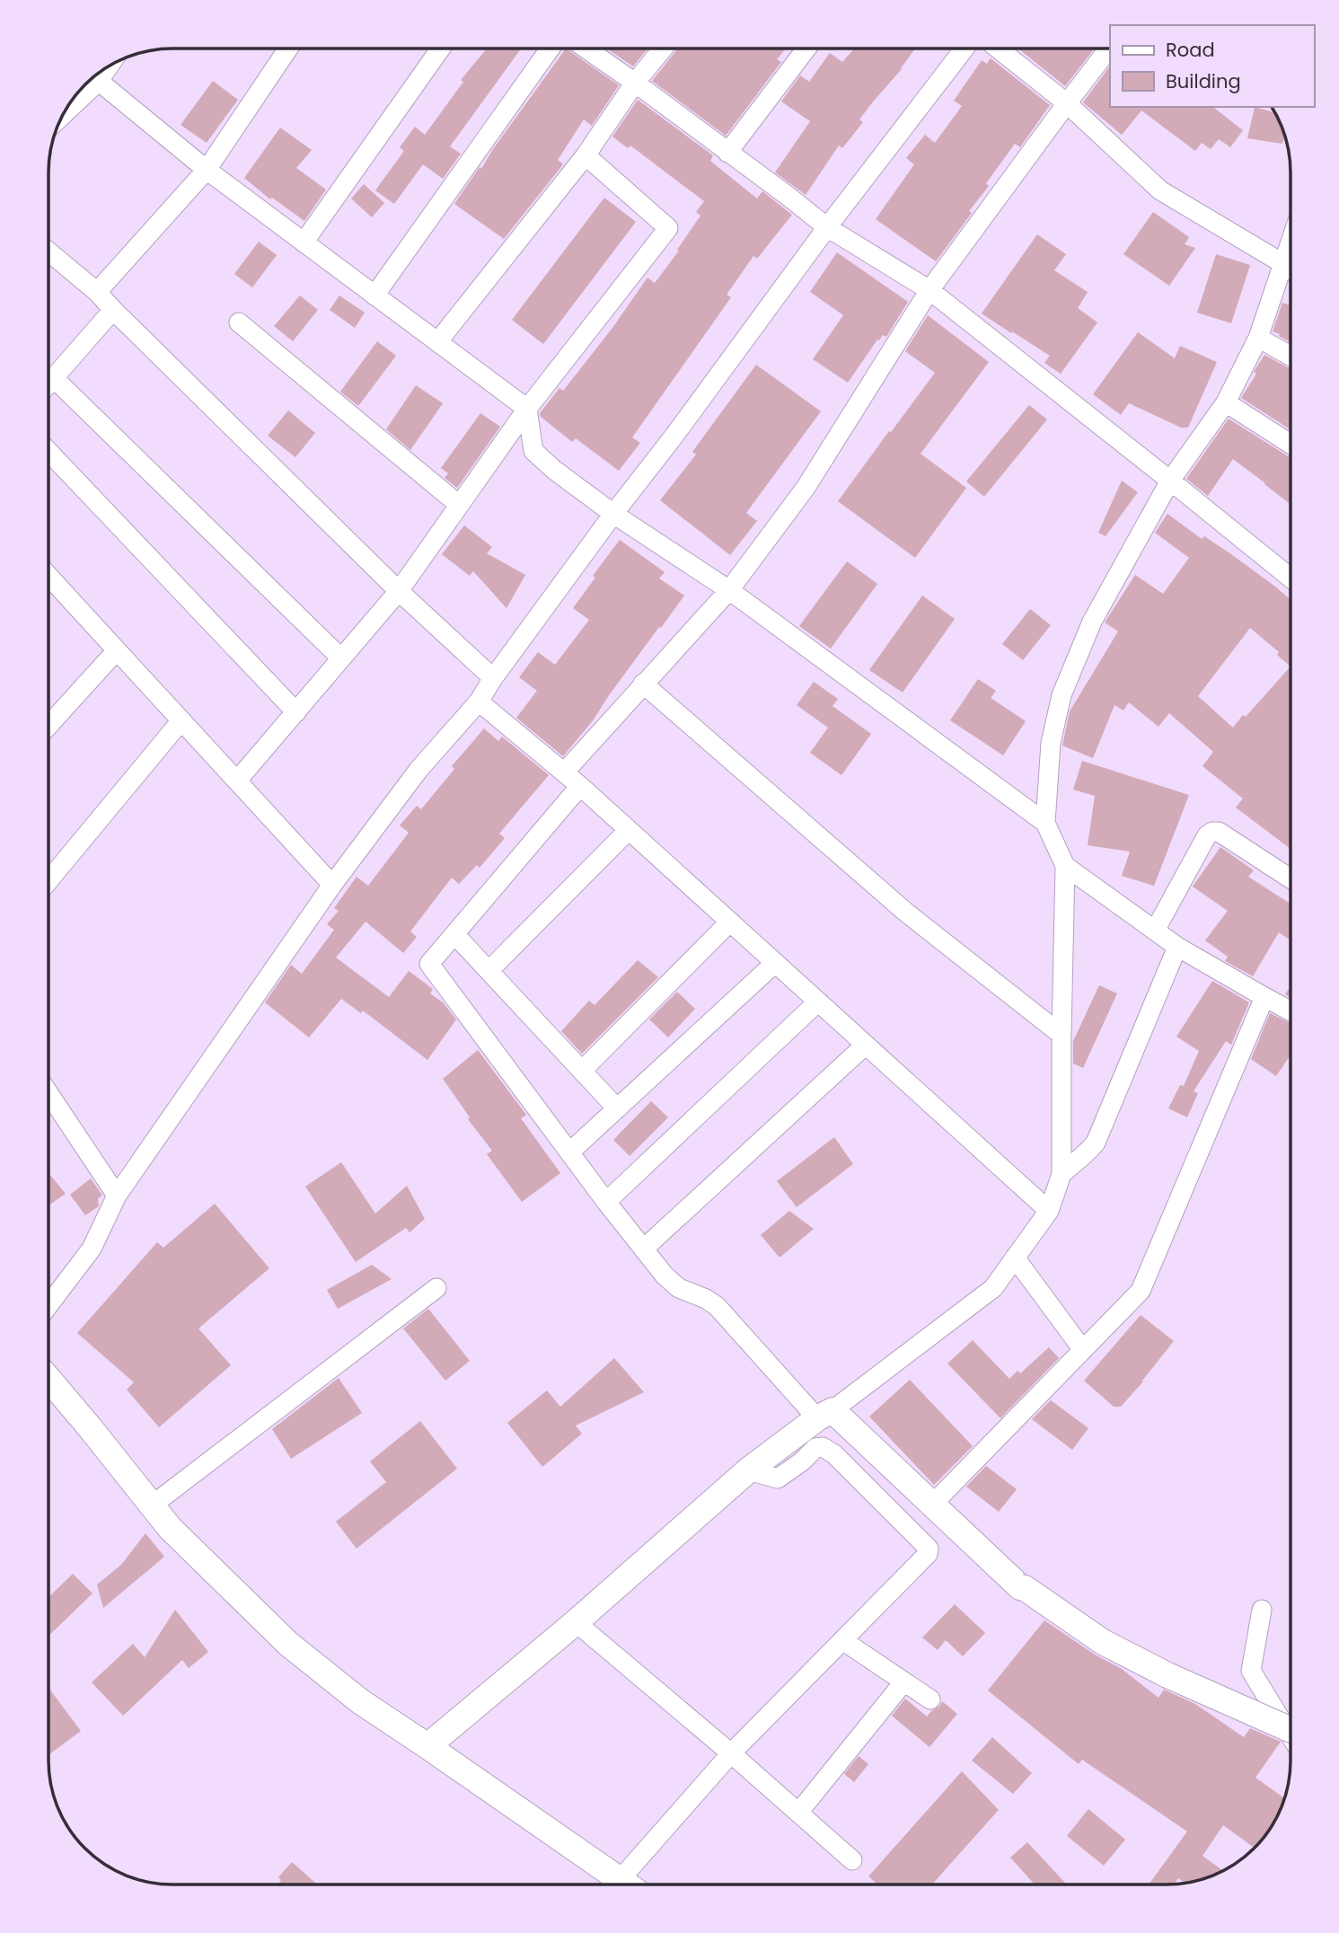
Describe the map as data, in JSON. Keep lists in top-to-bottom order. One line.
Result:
{"legend":["Road","Building"]}
